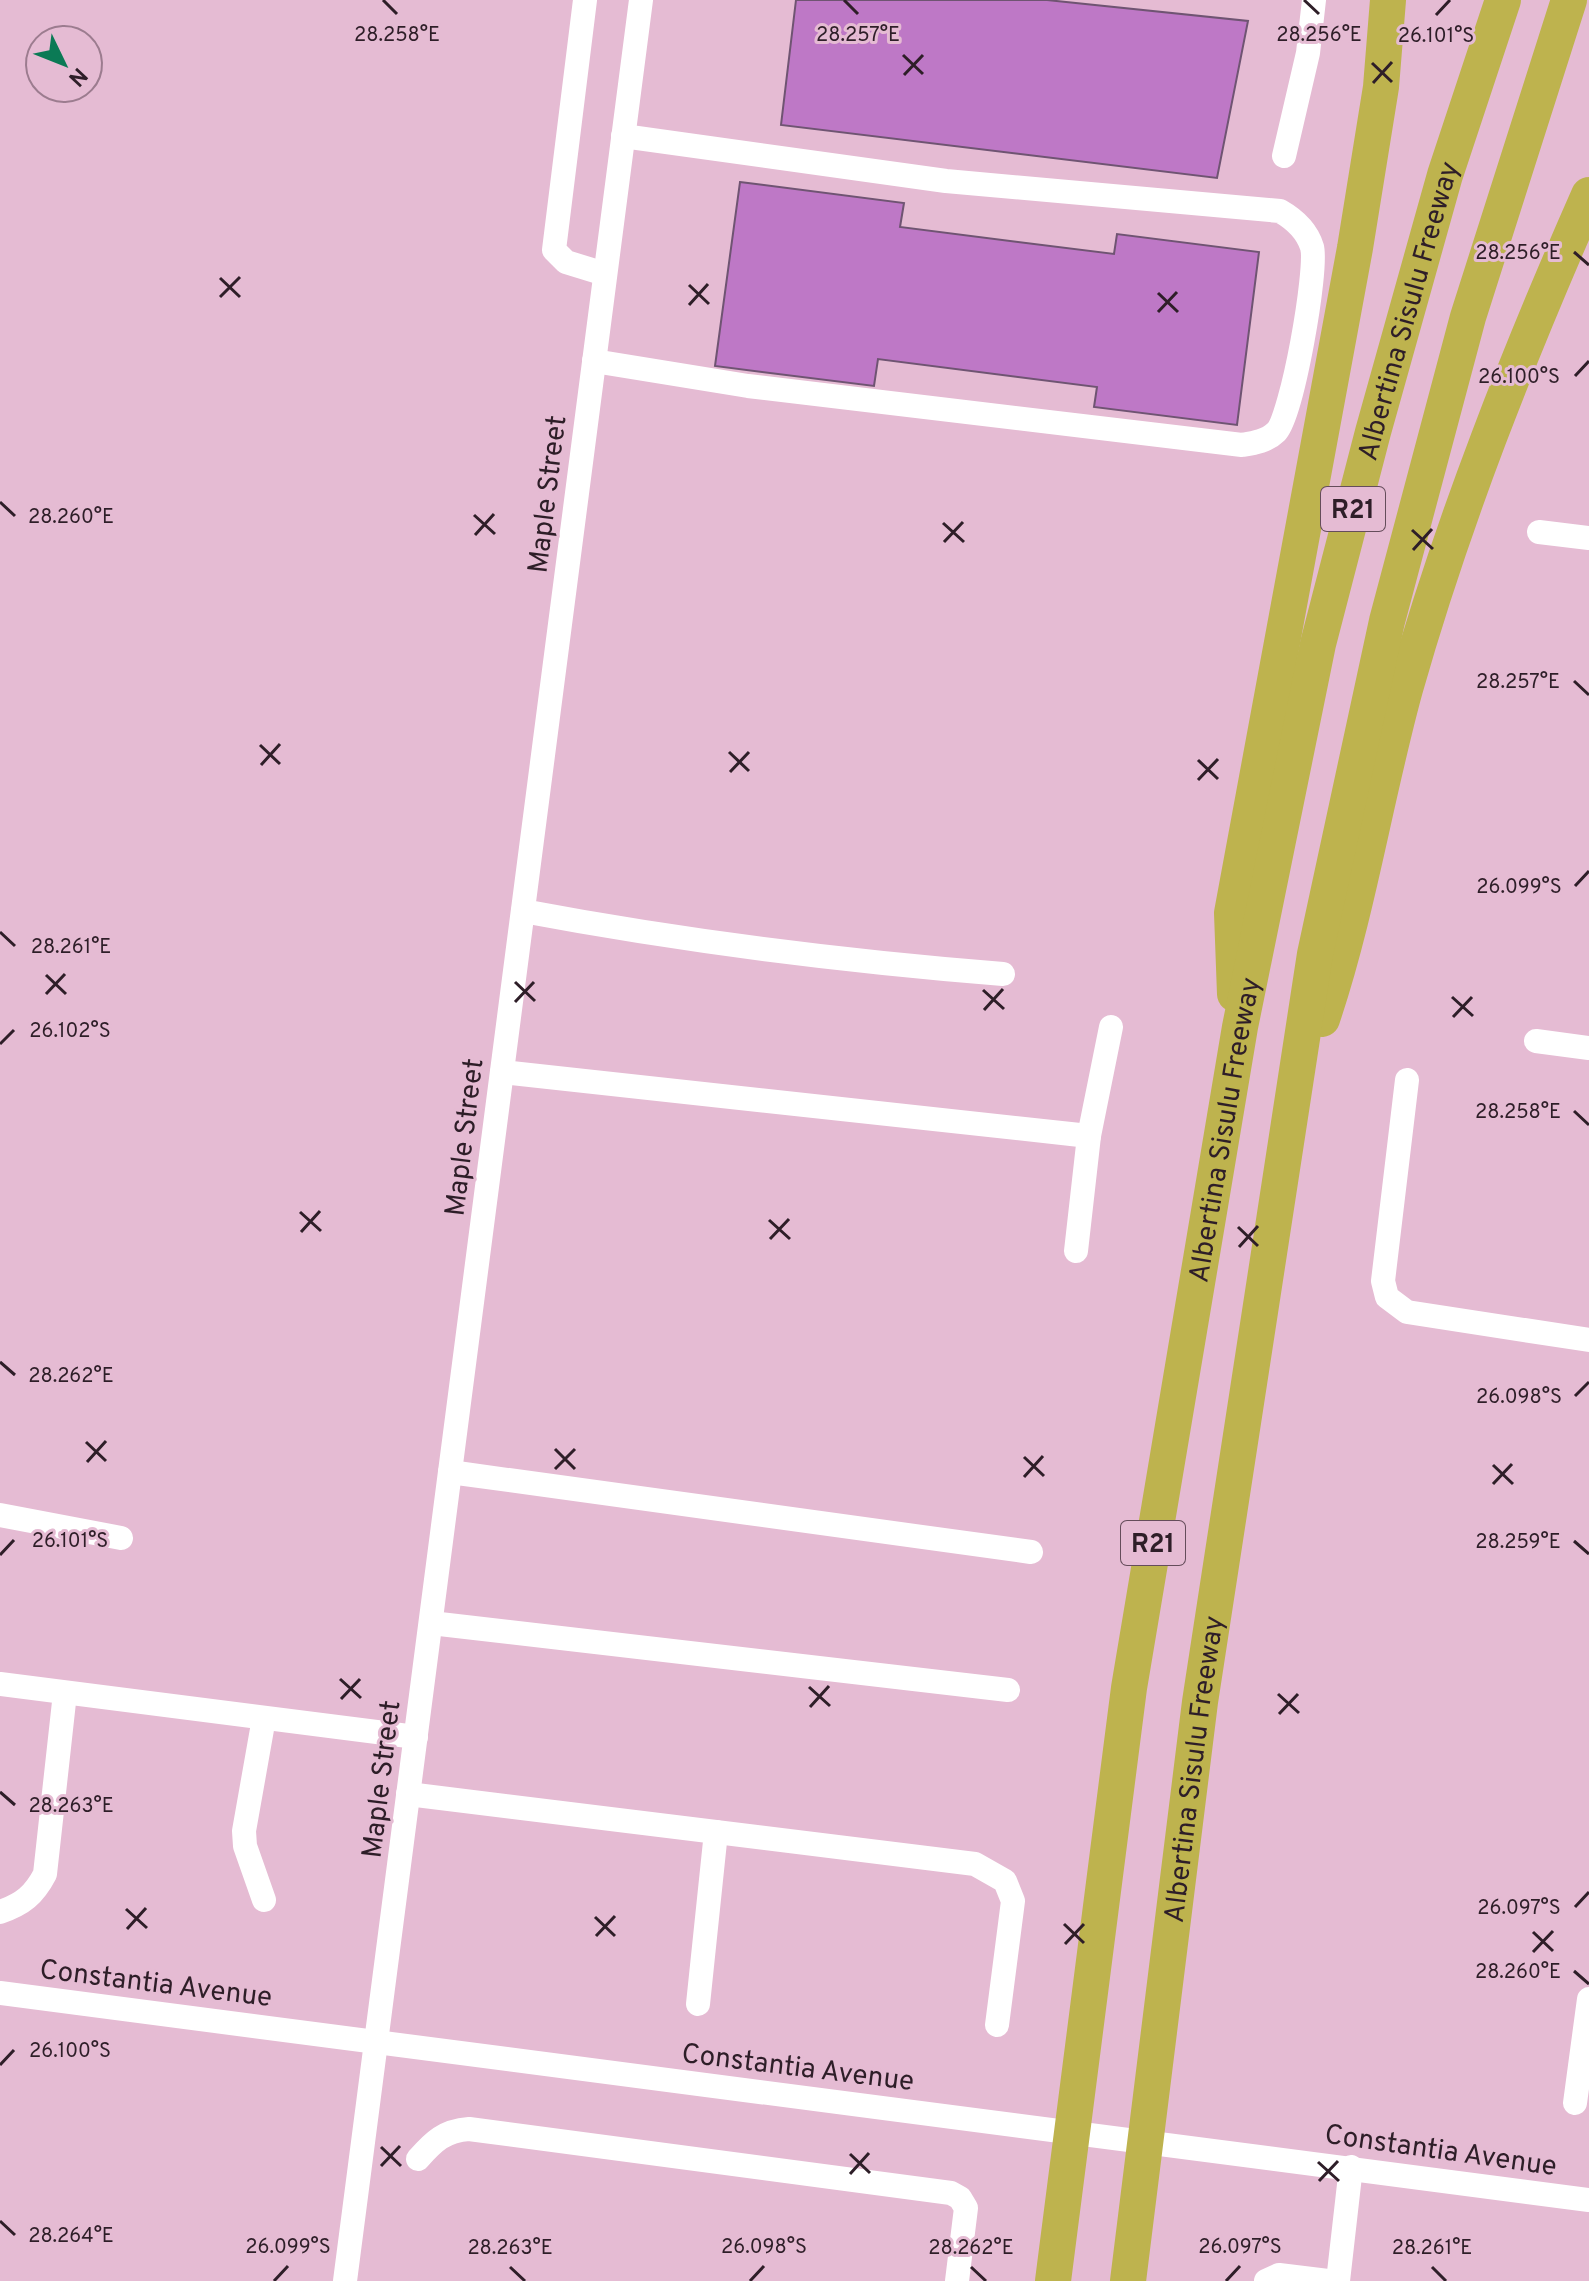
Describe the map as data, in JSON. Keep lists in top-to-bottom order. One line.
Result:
{"streets":{"highway":["Albertina Sisulu Freeway","R21"],"street":["Maple Street","Constantia Avenue"]},"crossings":[["Maple Street","Constantia Avenue"]],"north":"bottom right","coordinates":["28.257°E","28.258°E","28.256°E","26.101°S","26.100°S","28.260°E","26.099°S","28.261°E","26.102°S","28.262°E","26.098°S","28.259°E","28.263°E","26.097°S","28.264°E"]}
